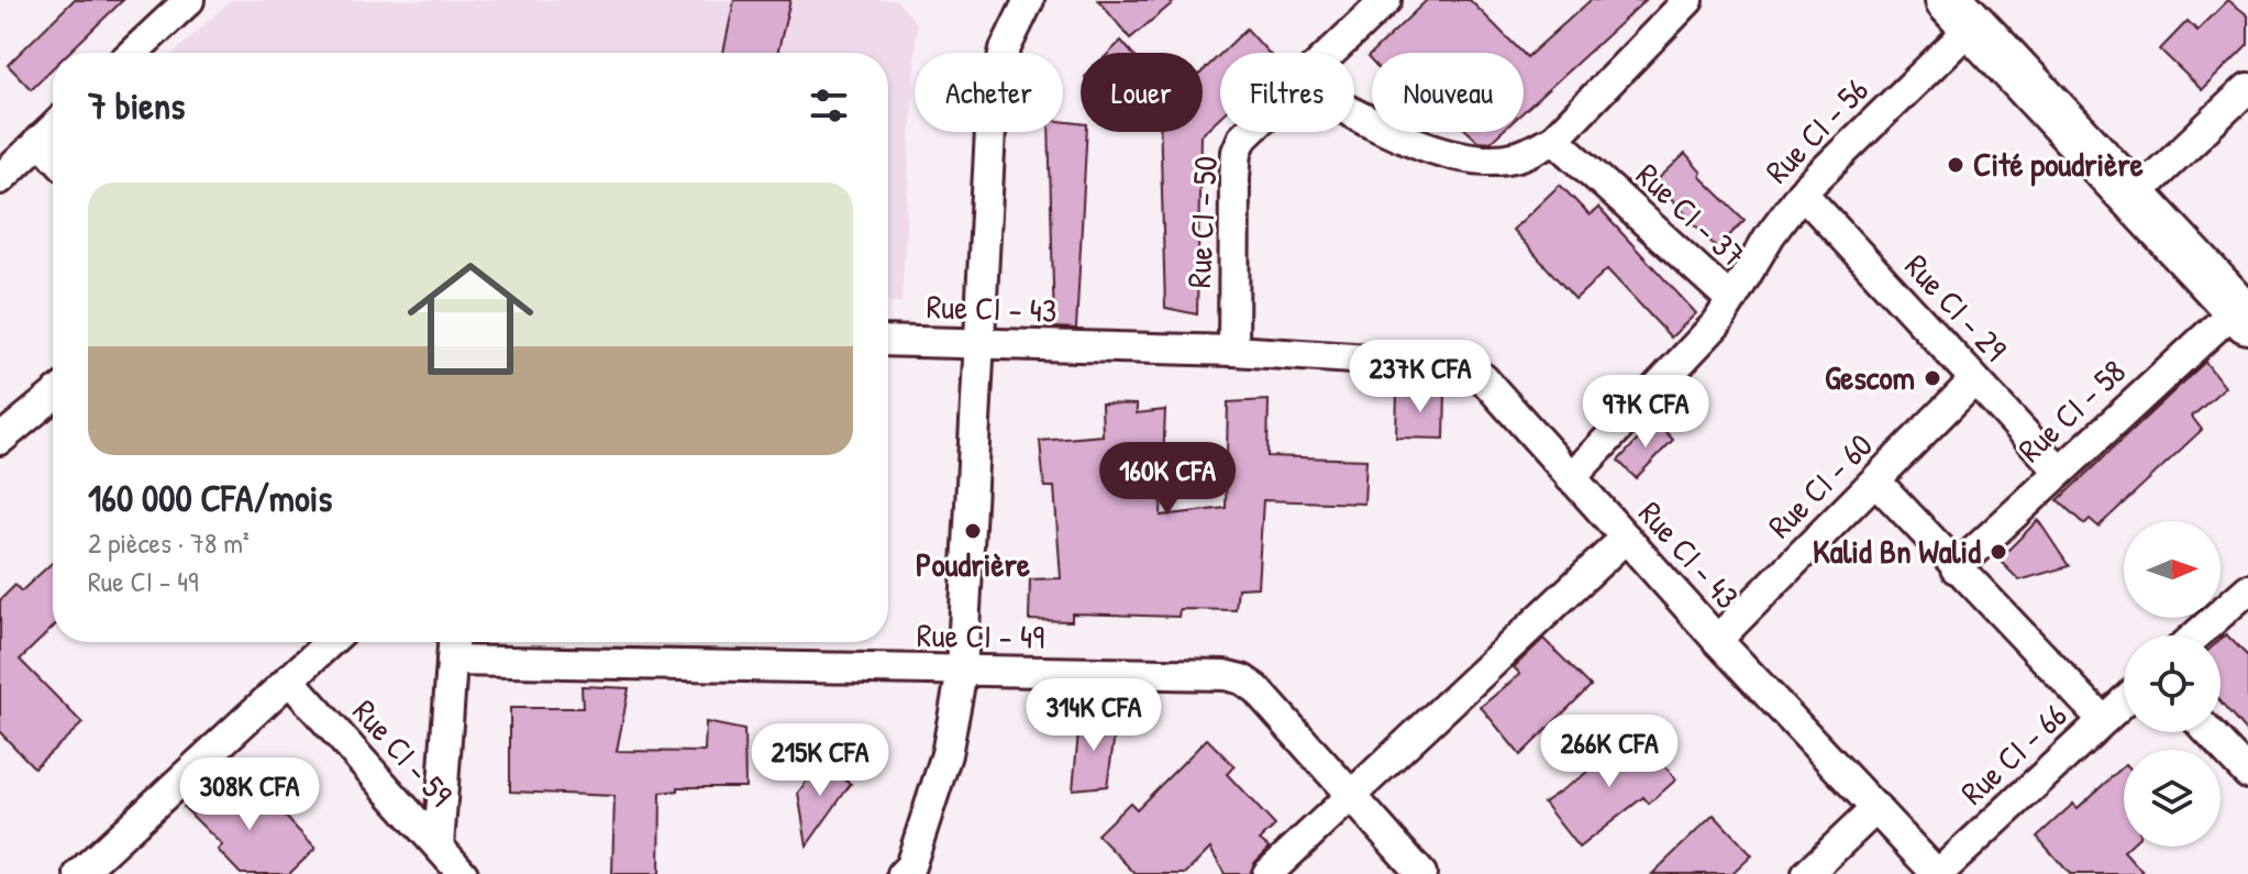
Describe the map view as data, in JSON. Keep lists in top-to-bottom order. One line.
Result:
{"streets":{"street":["Rue CI - 56","Rue CI - 37","Rue CI - 50","Rue CI - 29","Rue CI - 43","Rue CI - 58","Rue CI - 60","Rue CI - 49","Rue CI - 59","Rue CI - 66"]},"crossings":[["Rue CI - 56","Rue CI - 37"],["Rue CI - 56","Rue CI - 29"],["Rue CI - 56","Rue CI - 43"],["Rue CI - 50","Rue CI - 43"],["Rue CI - 29","Rue CI - 58"],["Rue CI - 29","Rue CI - 60"],["Rue CI - 43","Rue CI - 60"],["Rue CI - 43","Rue CI - 66"]],"places":["Cité poudrière","Gescom","Poudrière","Kalid Bn Walid"],"north":"right","page":{"chip":["Acheter","Louer","Filtres","Nouveau"],"heading":"7 biens","list":[{"name":"160 000 CFA/mois","note":"2 pièces · 78 m² · Rue CI - 49"}],"price":["237K CFA","97K CFA","160K CFA","314K CFA","266K CFA","215K CFA","308K CFA"]}}
